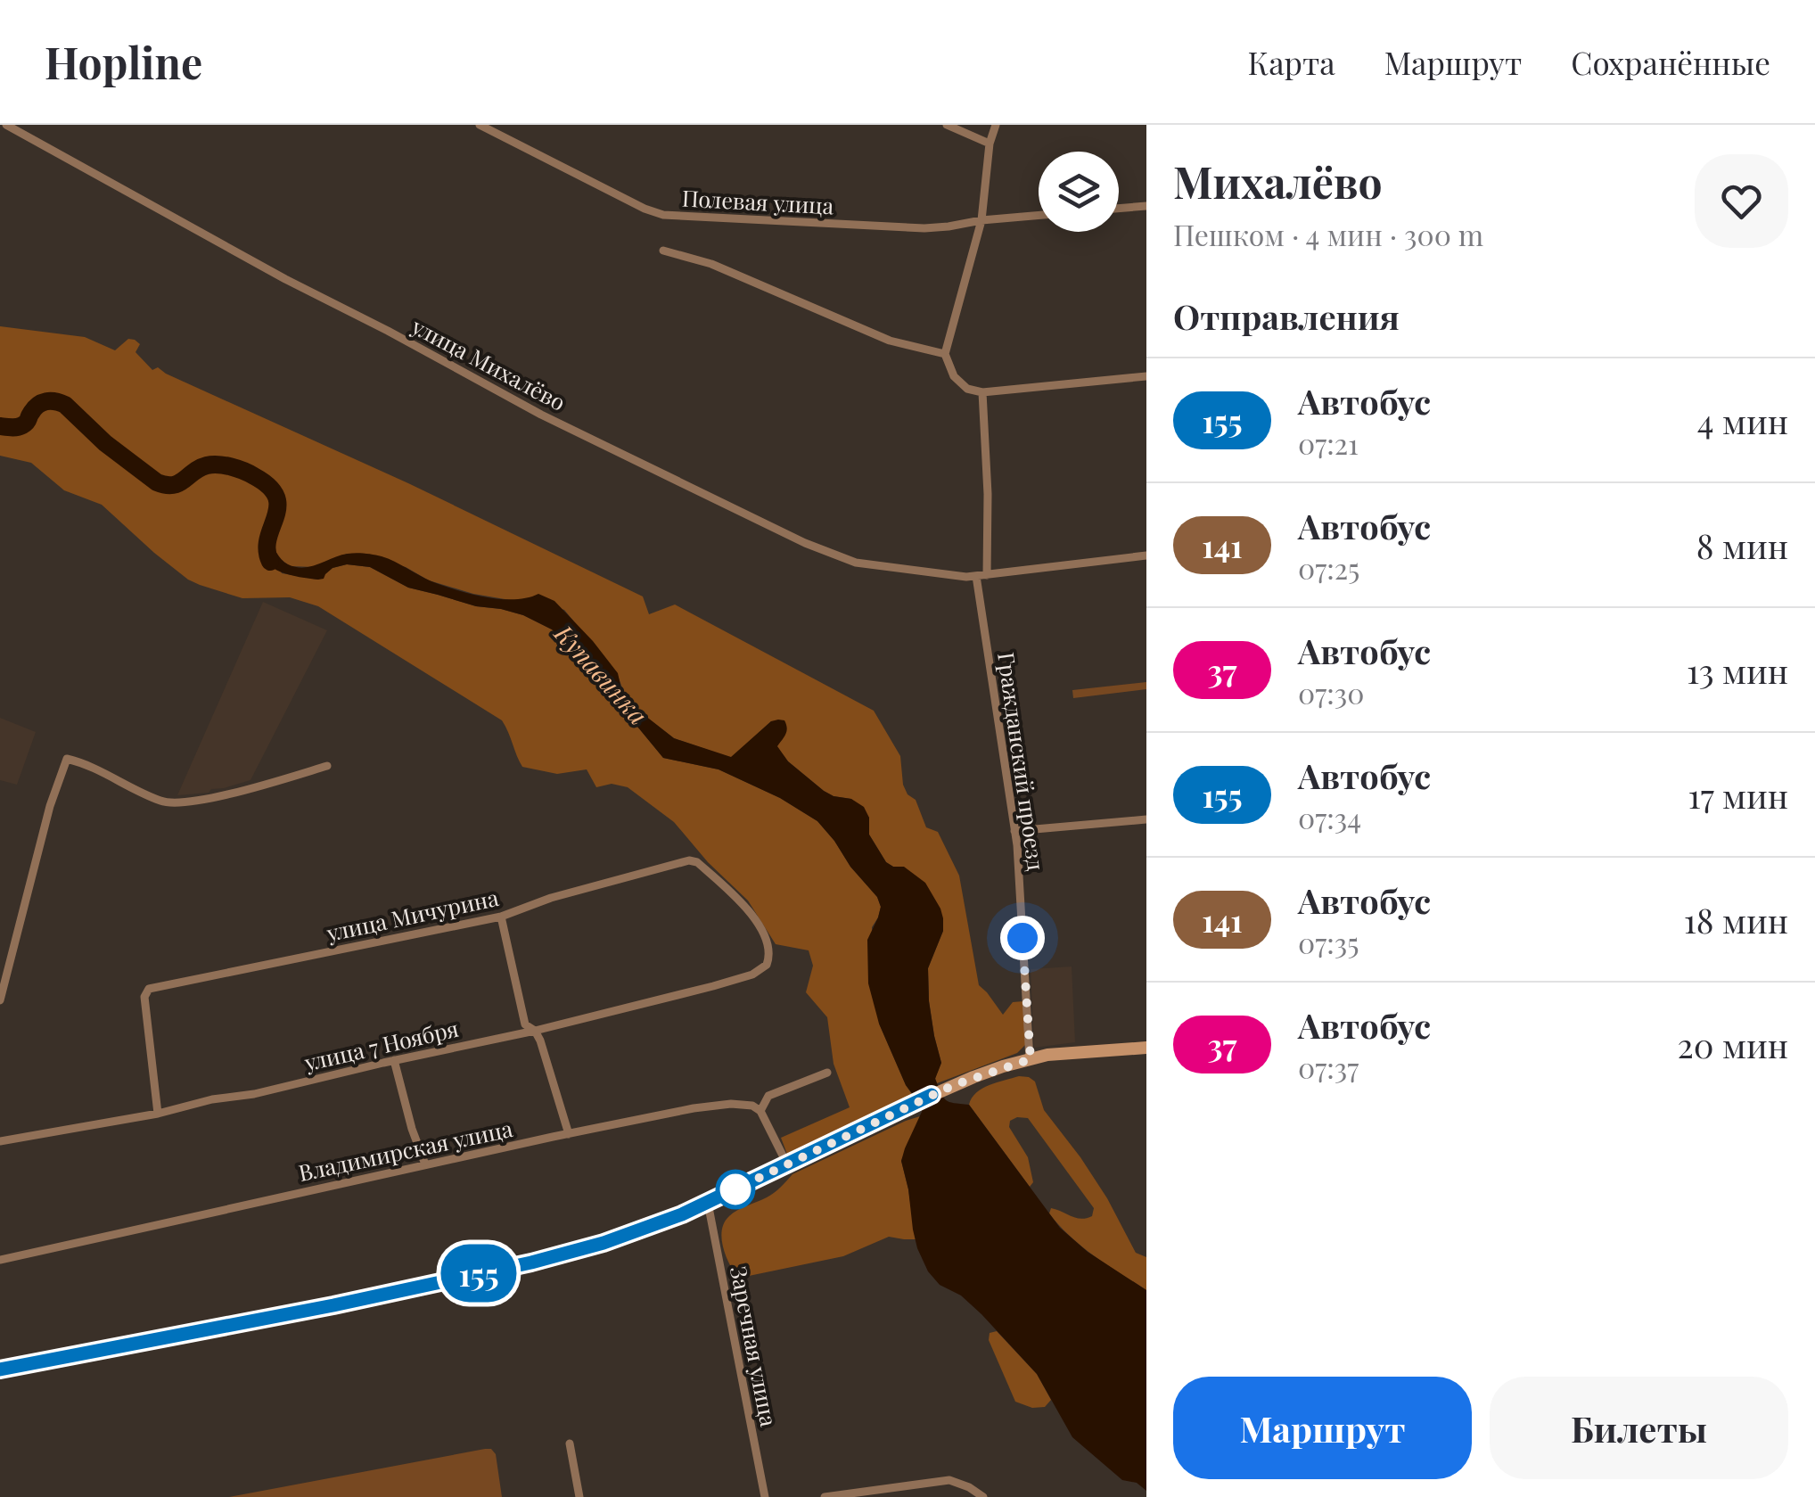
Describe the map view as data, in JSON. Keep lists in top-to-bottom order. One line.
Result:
{"streets":{"street":["Полевая улица","улица Михалёво","Гражданский проезд","улица Мичурина","улица 7 Ноября","Владимирская улица","Заречная улица"]},"crossings":[["улица Михалёво","Гражданский проезд"],["улица Мичурина","улица 7 Ноября"]],"water":["Купавинка"],"lines":["bus line 155"],"page":{"header":"Hopline","nav":["Карта","Маршрут","Сохранённые"],"on_map":"155","heading":[["Михалёво","Пешком · 4 мин · 300 m"],"Отправления"],"list":[{"mark":"155","name":"Автобус","note":"07:21","value":"4 мин"},{"mark":"141","name":"Автобус","note":"07:25","value":"8 мин"},{"mark":"37","name":"Автобус","note":"07:30","value":"13 мин"},{"mark":"155","name":"Автобус","note":"07:34","value":"17 мин"},{"mark":"141","name":"Автобус","note":"07:35","value":"18 мин"},{"mark":"37","name":"Автобус","note":"07:37","value":"20 мин"}],"buttons":["Маршрут","Билеты"]}}
